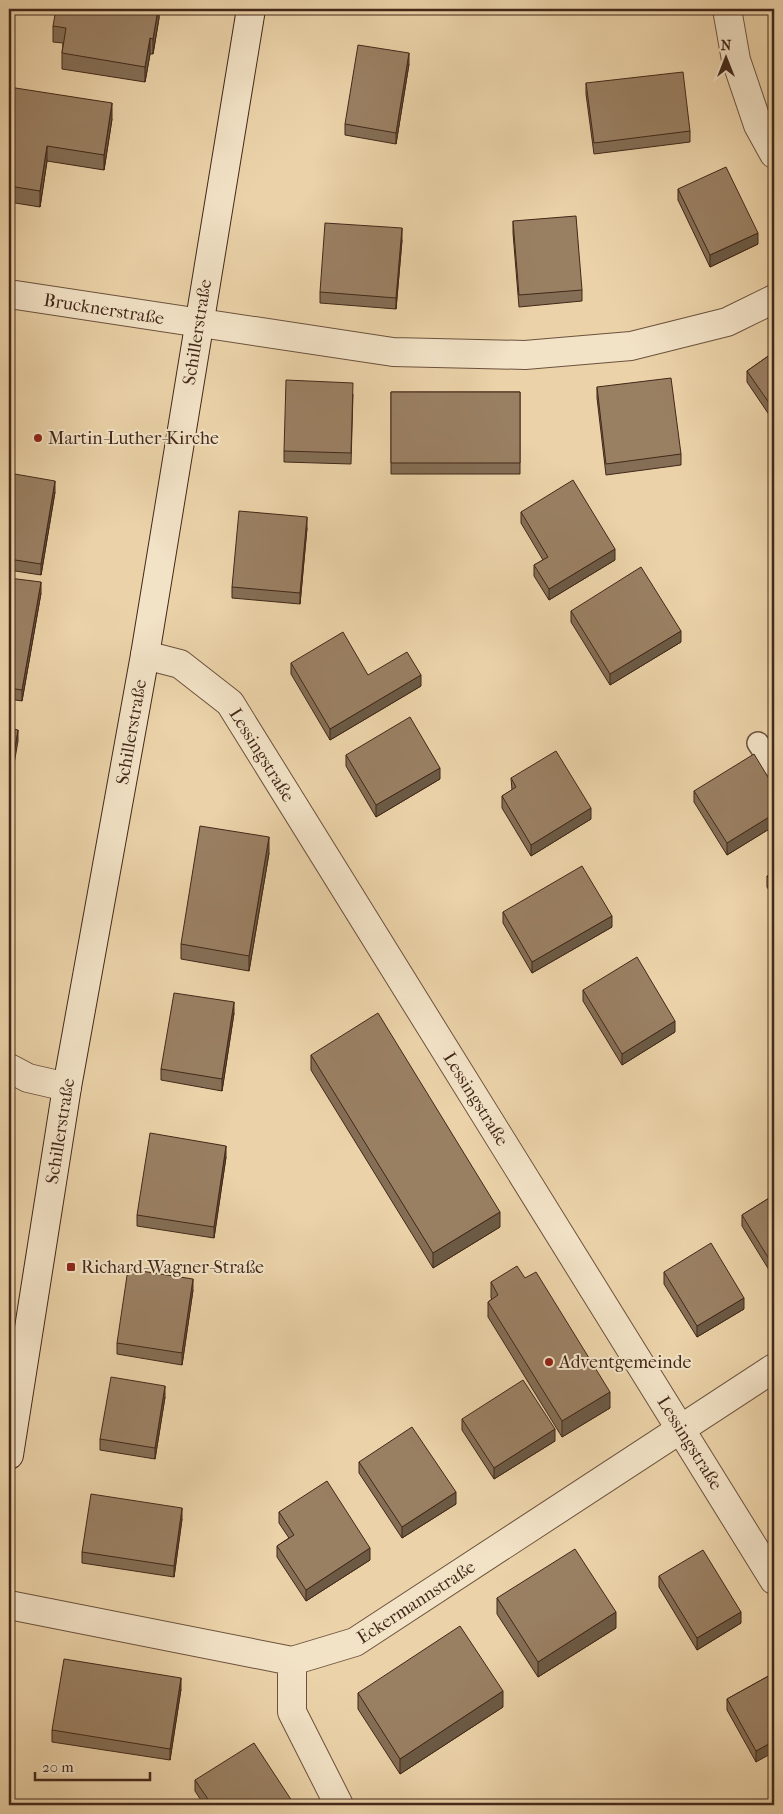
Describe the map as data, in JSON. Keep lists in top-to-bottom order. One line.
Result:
{"streets":{"street":["Brucknerstraße","Schillerstraße","Lessingstraße","Eckermannstraße"]},"crossings":[["Brucknerstraße","Schillerstraße"],["Schillerstraße","Lessingstraße"],["Lessingstraße","Eckermannstraße"]],"places":{"other":["Martin-Luther-Kirche","Adventgemeinde"],"transit":["Richard-Wagner-Straße"]},"scale_bar":"20 m","north":"top"}
